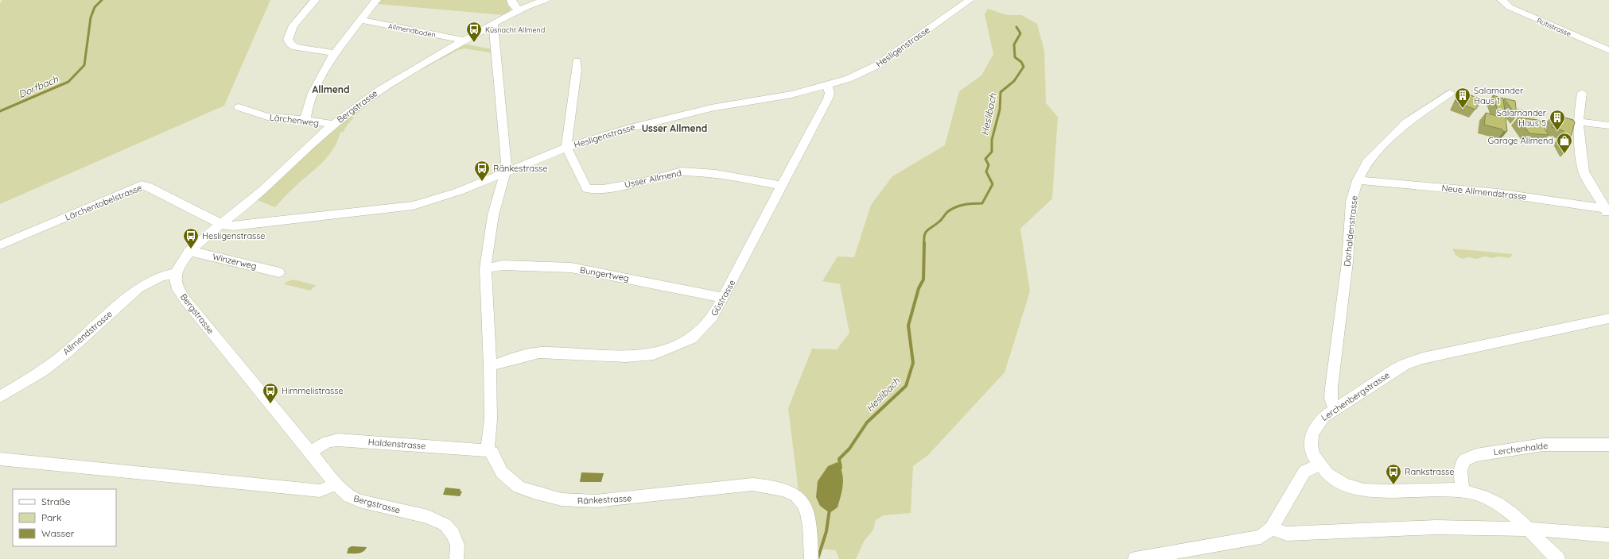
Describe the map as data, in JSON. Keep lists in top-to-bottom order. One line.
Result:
{"streets":{"street":["Rütistrasse","Allmendboden","Hesligenstrasse","Bergstrasse","Lärchenweg","Usser Allmend","Neue Allmendstrasse","Lärchentobelstrasse","Darhaldenstrasse","Winzerweg","Bungertweg","Güstrasse","Allmendstrasse","Lerchenbergstrasse","Haldenstrasse","Lerchenhalde","Ränkestrasse"]},"crossings":[["Allmendboden","Bergstrasse"],["Hesligenstrasse","Bergstrasse"],["Hesligenstrasse","Usser Allmend"],["Hesligenstrasse","Lärchentobelstrasse"],["Hesligenstrasse","Güstrasse"],["Bergstrasse","Lärchenweg"],["Bergstrasse","Lärchentobelstrasse"],["Bergstrasse","Winzerweg"],["Bergstrasse","Allmendstrasse"],["Bergstrasse","Haldenstrasse"],["Usser Allmend","Güstrasse"],["Neue Allmendstrasse","Darhaldenstrasse"],["Darhaldenstrasse","Lerchenbergstrasse"],["Bungertweg","Güstrasse"],["Lerchenbergstrasse","Lerchenhalde"],["Haldenstrasse","Ränkestrasse"]],"districts":["Allmend","Usser Allmend"],"water":["Dorfbach","Heslibach"],"places":{"bus stop":["Küsnacht Allmend","Ränkestrasse","Hesligenstrasse","Himmelistrasse","Rankstrasse"],"building":["Salamander Haus 1","Salamander Haus 5"],"shop":["Garage Allmend"]},"legend":["Straße","Park","Wasser"]}
